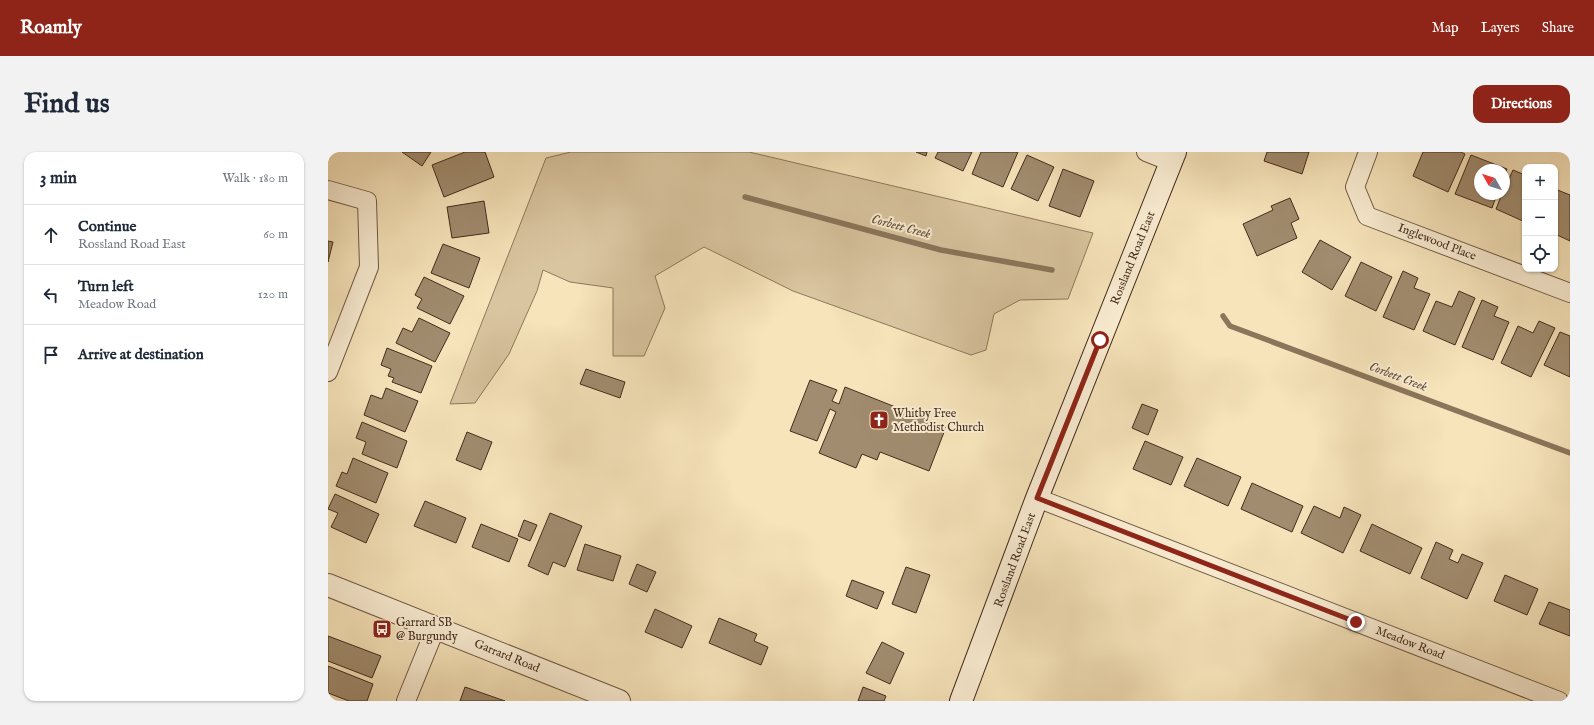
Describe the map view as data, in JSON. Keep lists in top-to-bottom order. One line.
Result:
{"streets":{"main road":["Rossland Road East","Garrard Road"],"street":["Inglewood Place","Meadow Road"]},"crossings":[["Rossland Road East","Meadow Road"]],"water":["Corbett Creek"],"places":{"church":["Whitby Free Methodist Church"],"bus stop":["Garrard SB @ Burgundy"]},"north":"top left","page":{"header":"Roamly","nav":["Map","Layers","Share"],"buttons":"Directions","title":"Find us","heading":["3 min","Walk · 180 m"],"map_buttons":["+","−"],"list":[["Continue","Rossland Road East","60 m"],["Turn left","Meadow Road","120 m"],"Arrive at destination"]}}
